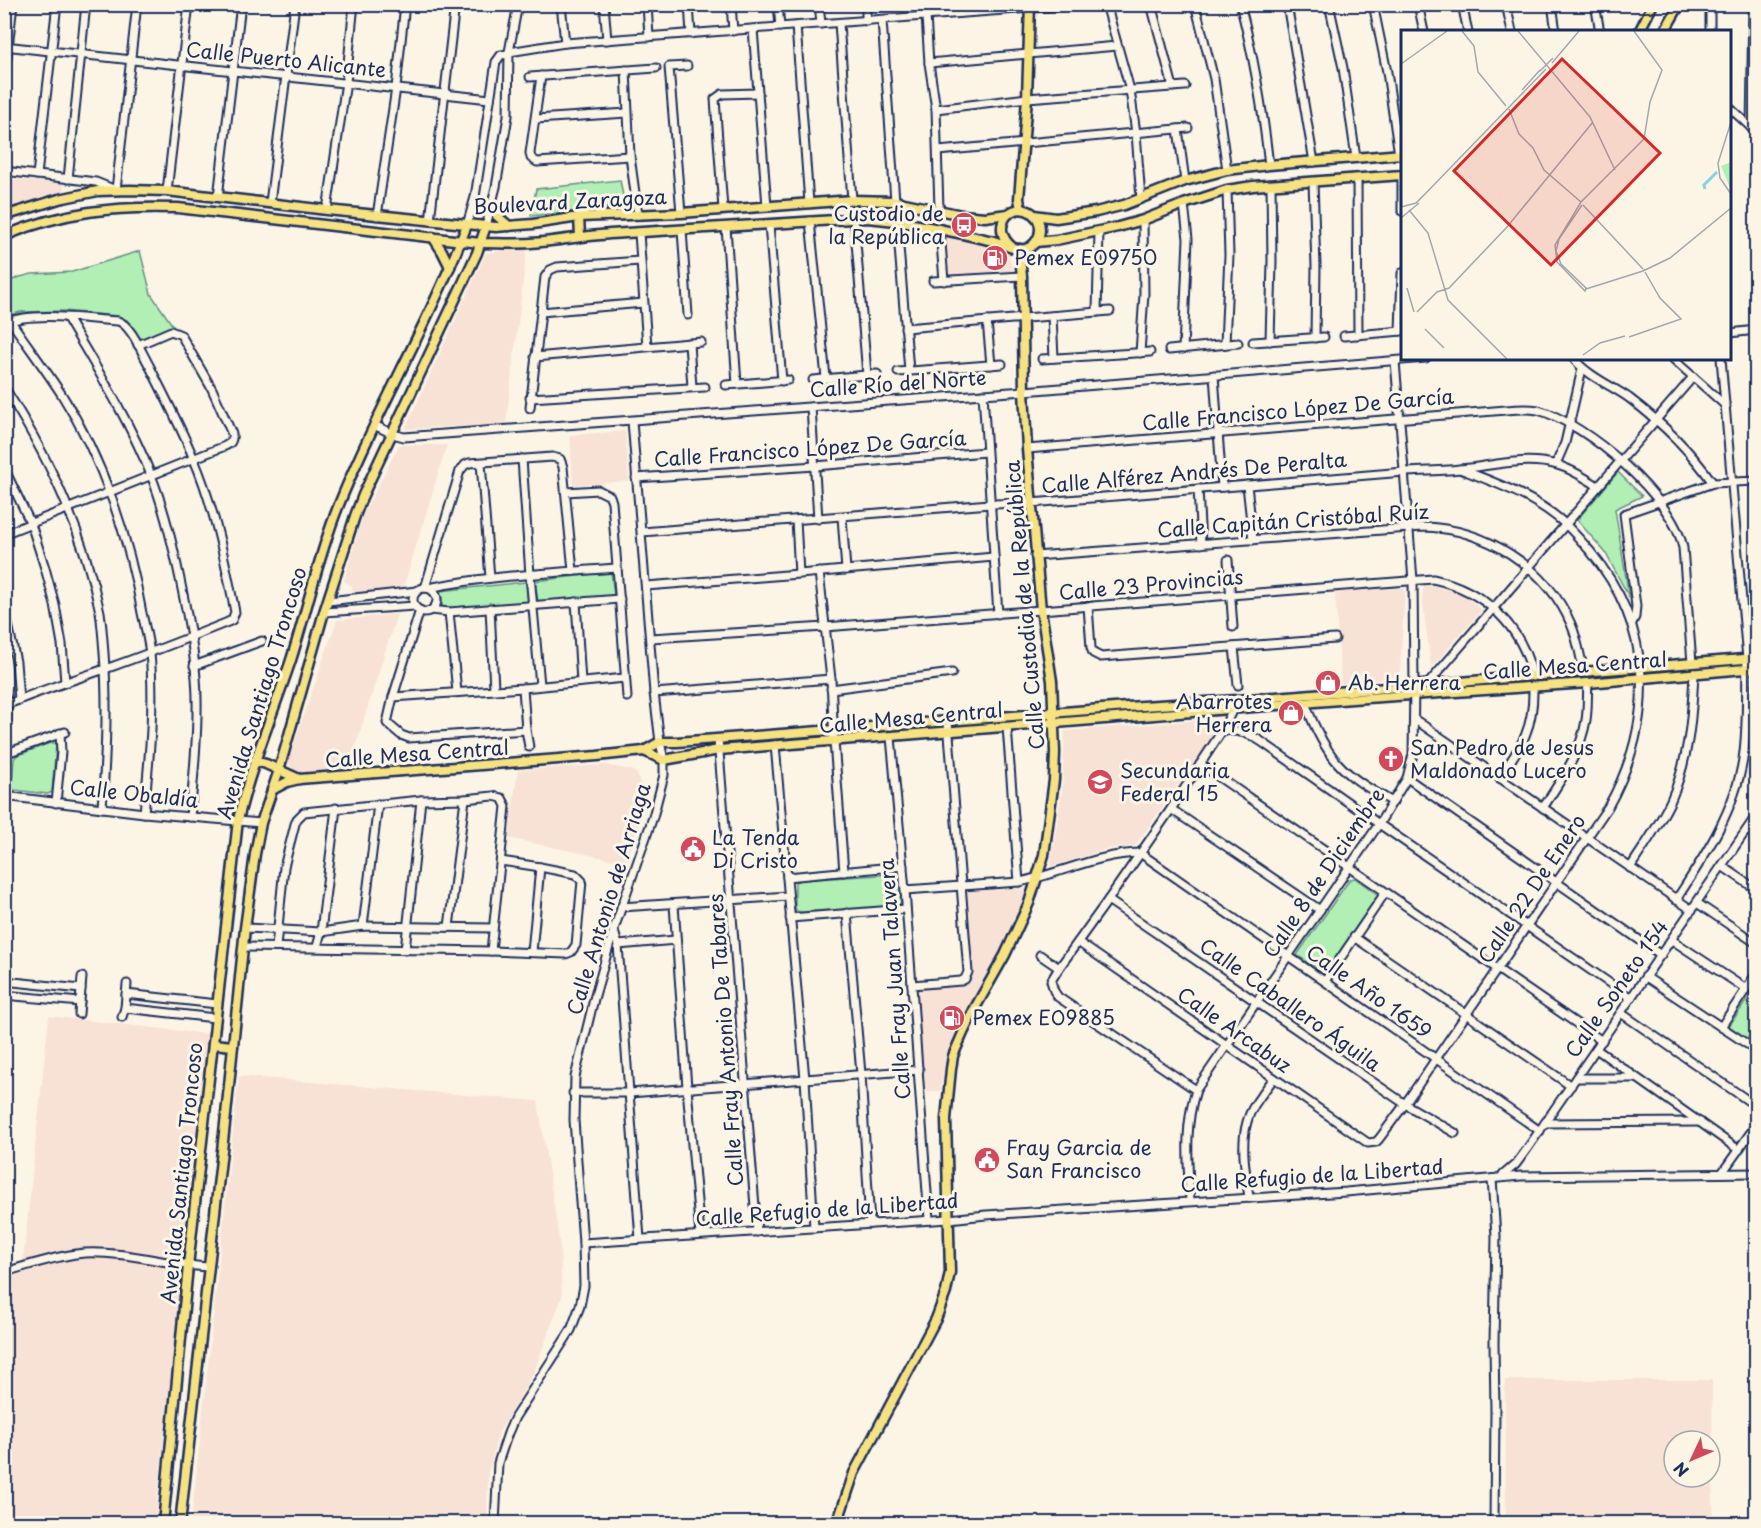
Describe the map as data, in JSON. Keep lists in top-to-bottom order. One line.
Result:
{"streets":{"main road":["Boulevard Zaragoza","Calle Custodia de la República","Calle Mesa Central","Avenida Santiago Troncoso"],"street":["Calle Puerto Alicante","Calle Río del Norte","Calle Francisco López De García","Calle Alférez Andrés De Peralta","Calle Capitán Cristóbal Ruíz","Calle 23 Provincias","Calle Obaldía","Calle 8 de Diciembre","Calle 22 De Enero","Calle Antonio de Arriaga","Calle Fray Juan Talavera","Calle Soneto 154","Calle Año 1659","Calle Caballero Águila","Calle Arcabuz","Calle Fray Antonio De Tabares","Calle Refugio de la Libertad"]},"crossings":[["Calle Puerto Alicante","Avenida Santiago Troncoso"],["Boulevard Zaragoza","Calle Custodia de la República"],["Boulevard Zaragoza","Avenida Santiago Troncoso"],["Calle Río del Norte","Calle Custodia de la República"],["Calle Río del Norte","Avenida Santiago Troncoso"],["Calle Río del Norte","Calle 8 de Diciembre"],["Calle Río del Norte","Calle Antonio de Arriaga"],["Calle Francisco López De García","Calle Custodia de la República"],["Calle Francisco López De García","Calle Mesa Central"],["Calle Francisco López De García","Calle 8 de Diciembre"],["Calle Francisco López De García","Calle 22 De Enero"],["Calle Francisco López De García","Calle Antonio de Arriaga"],["Calle Alférez Andrés De Peralta","Calle Custodia de la República"],["Calle Alférez Andrés De Peralta","Calle 8 de Diciembre"],["Calle Alférez Andrés De Peralta","Calle 22 De Enero"],["Calle Alférez Andrés De Peralta","Calle Antonio de Arriaga"],["Calle Capitán Cristóbal Ruíz","Calle Custodia de la República"],["Calle Capitán Cristóbal Ruíz","Calle Mesa Central"],["Calle Capitán Cristóbal Ruíz","Calle 8 de Diciembre"],["Calle 23 Provincias","Calle Custodia de la República"],["Calle 23 Provincias","Calle Mesa Central"],["Calle 23 Provincias","Calle 8 de Diciembre"],["Calle 23 Provincias","Calle Antonio de Arriaga"],["Calle Custodia de la República","Calle Mesa Central"],["Calle Custodia de la República","Calle Refugio de la Libertad"],["Calle Mesa Central","Calle 8 de Diciembre"],["Calle Mesa Central","Calle 22 De Enero"],["Calle Mesa Central","Calle Antonio de Arriaga"],["Calle Mesa Central","Calle Fray Juan Talavera"],["Calle Mesa Central","Calle Fray Antonio De Tabares"],["Avenida Santiago Troncoso","Calle Obaldía"],["Calle 8 de Diciembre","Calle Año 1659"],["Calle 8 de Diciembre","Calle Caballero Águila"],["Calle 8 de Diciembre","Calle Arcabuz"],["Calle 8 de Diciembre","Calle Refugio de la Libertad"],["Calle 22 De Enero","Calle Año 1659"],["Calle 22 De Enero","Calle Caballero Águila"],["Calle 22 De Enero","Calle Arcabuz"],["Calle Antonio de Arriaga","Calle Refugio de la Libertad"],["Calle Fray Juan Talavera","Calle Refugio de la Libertad"],["Calle Soneto 154","Calle Año 1659"],["Calle Soneto 154","Calle Refugio de la Libertad"],["Calle Fray Antonio De Tabares","Calle Refugio de la Libertad"]],"places":{"bus stop":["Custodio de la República"],"fuel station":["Pemex E09750","Pemex E09885"],"shop":["Ab. Herrera","Abarrotes Herrera"],"church":["San Pedro de Jesus Maldonado Lucero"],"school or university":["Secundaria Federal 15"],"public building":["La Tenda Di Cristo","Fray Garcia de San Francisco"]},"north":"bottom left"}
